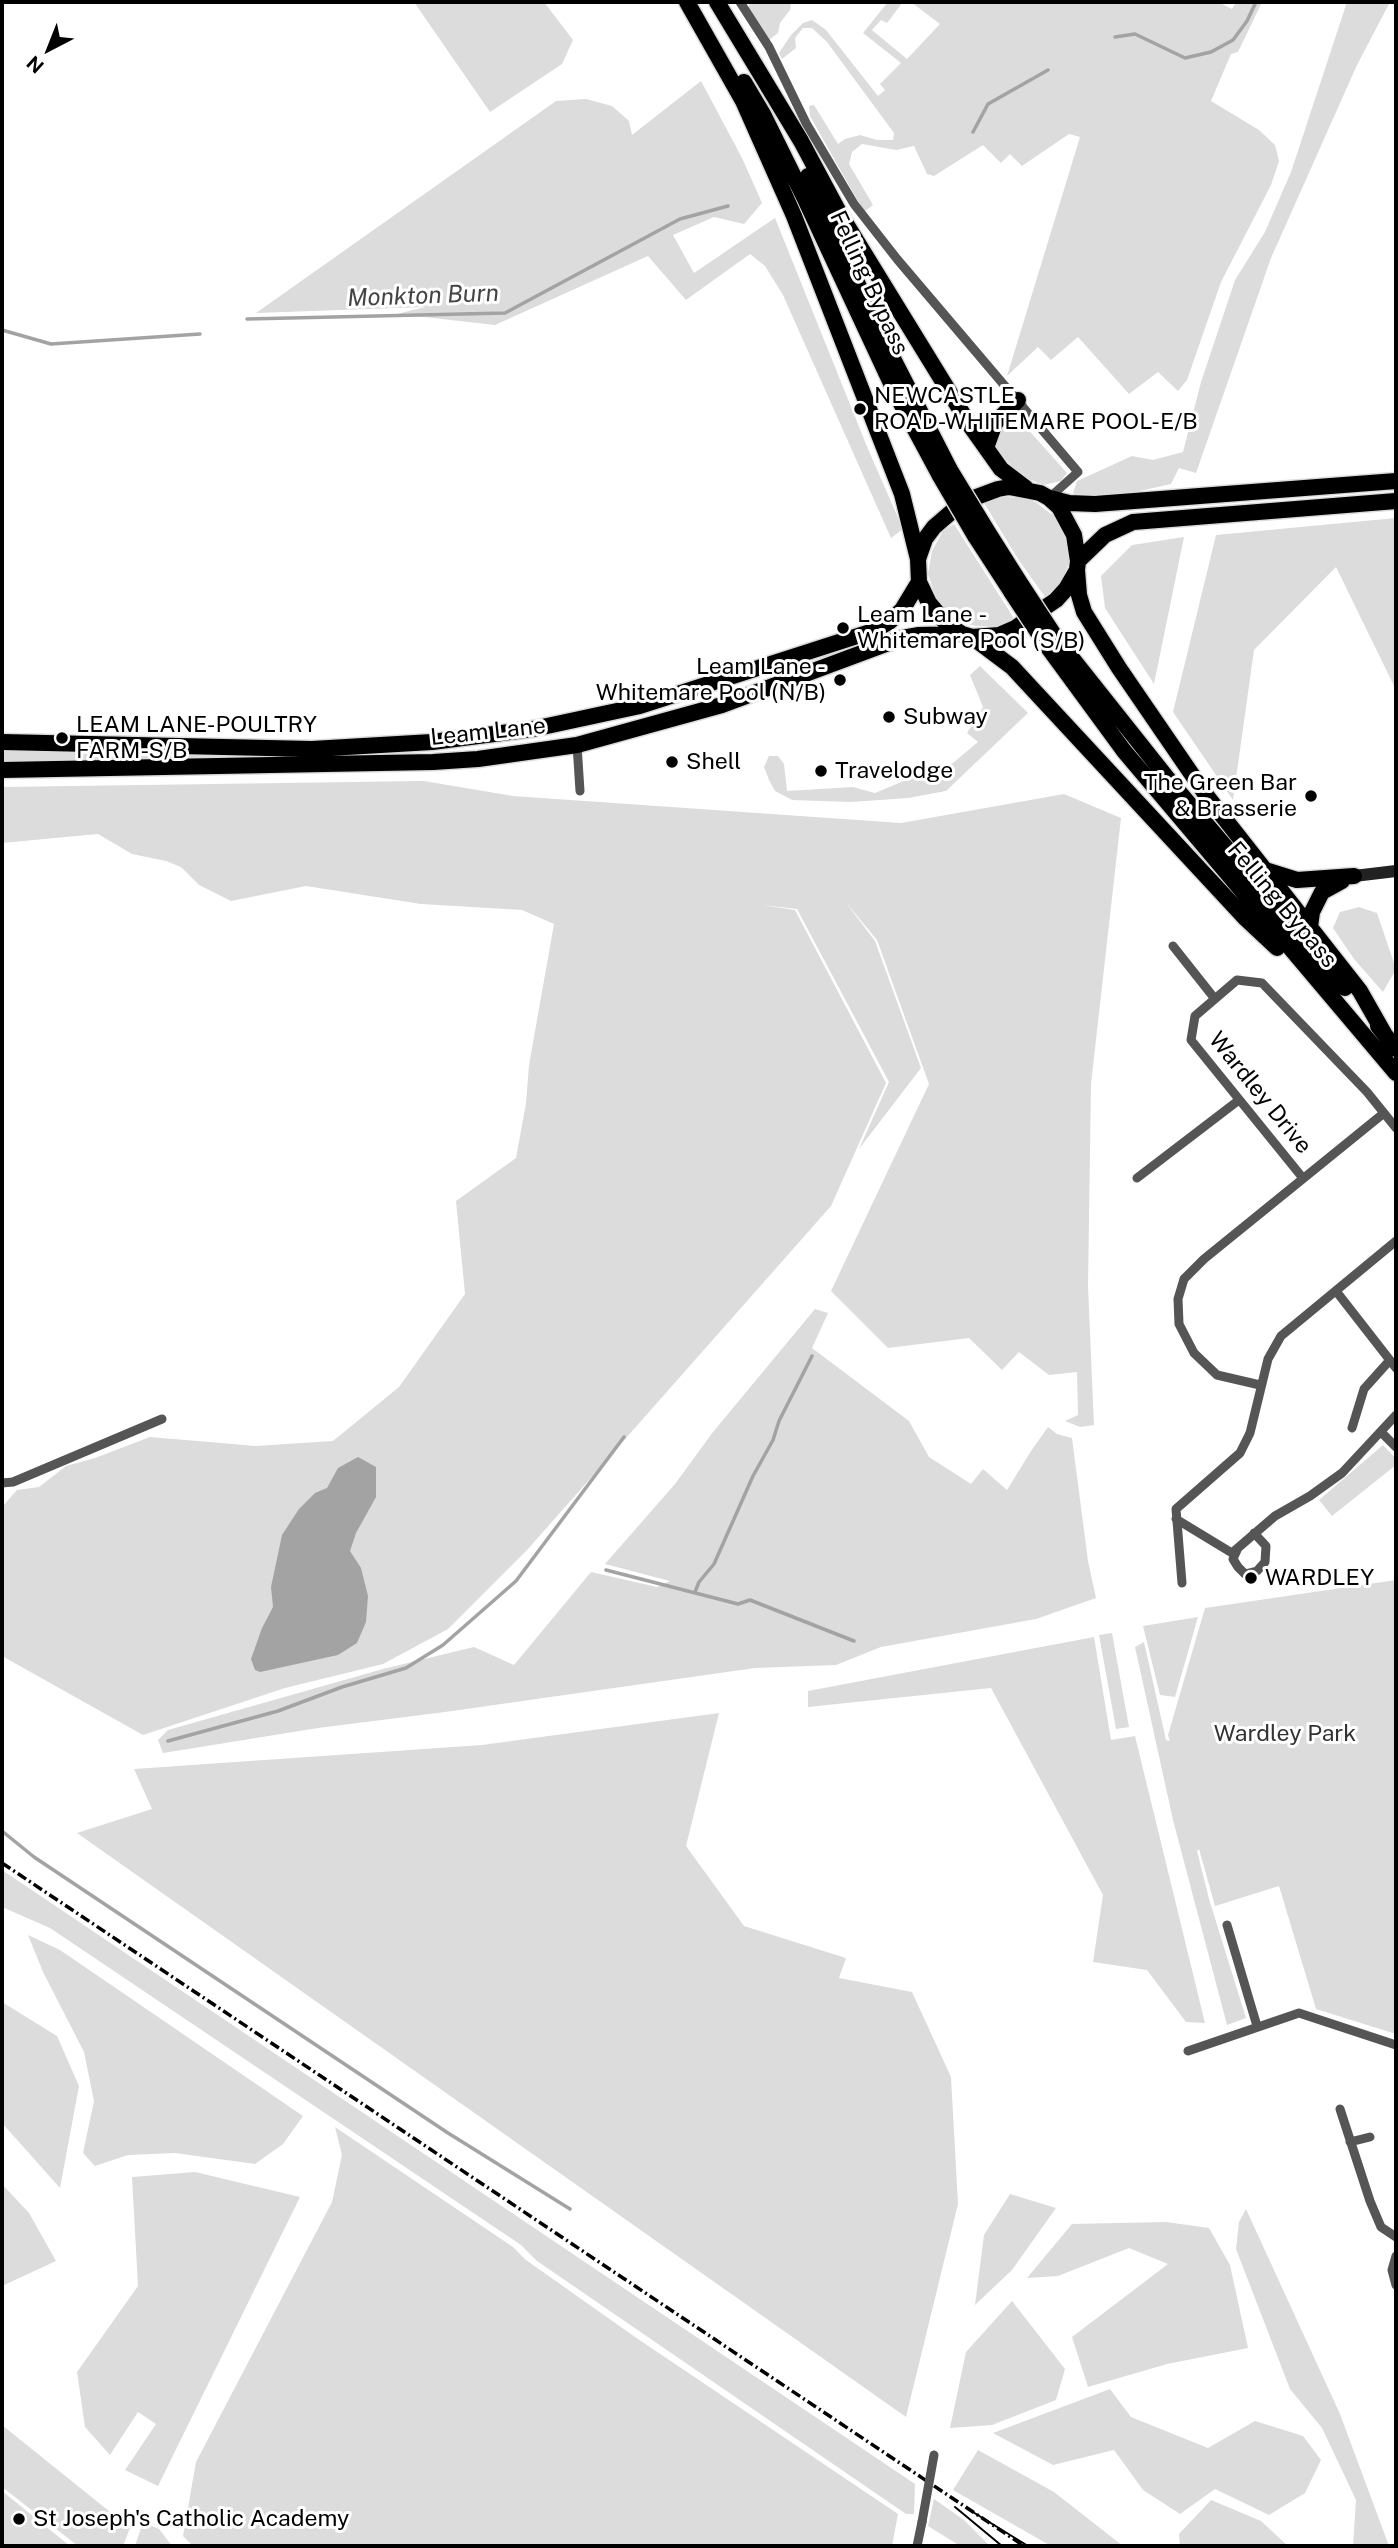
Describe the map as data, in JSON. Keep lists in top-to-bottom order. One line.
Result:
{"streets":{"highway":["Felling Bypass","Leam Lane"],"street":["Wardley Drive"]},"water":["Monkton Burn"],"parks":["Wardley Park"],"places":["NEWCASTLE ROAD-WHITEMARE POOL-E/B","Leam Lane - Whitemare Pool (S/B)","Leam Lane - Whitemare Pool (N/B)","Subway","LEAM LANE-POULTRY FARM-S/B","Shell","Travelodge","The Green Bar & Brasserie","WARDLEY","St Joseph's Catholic Academy"],"north":"bottom left"}
